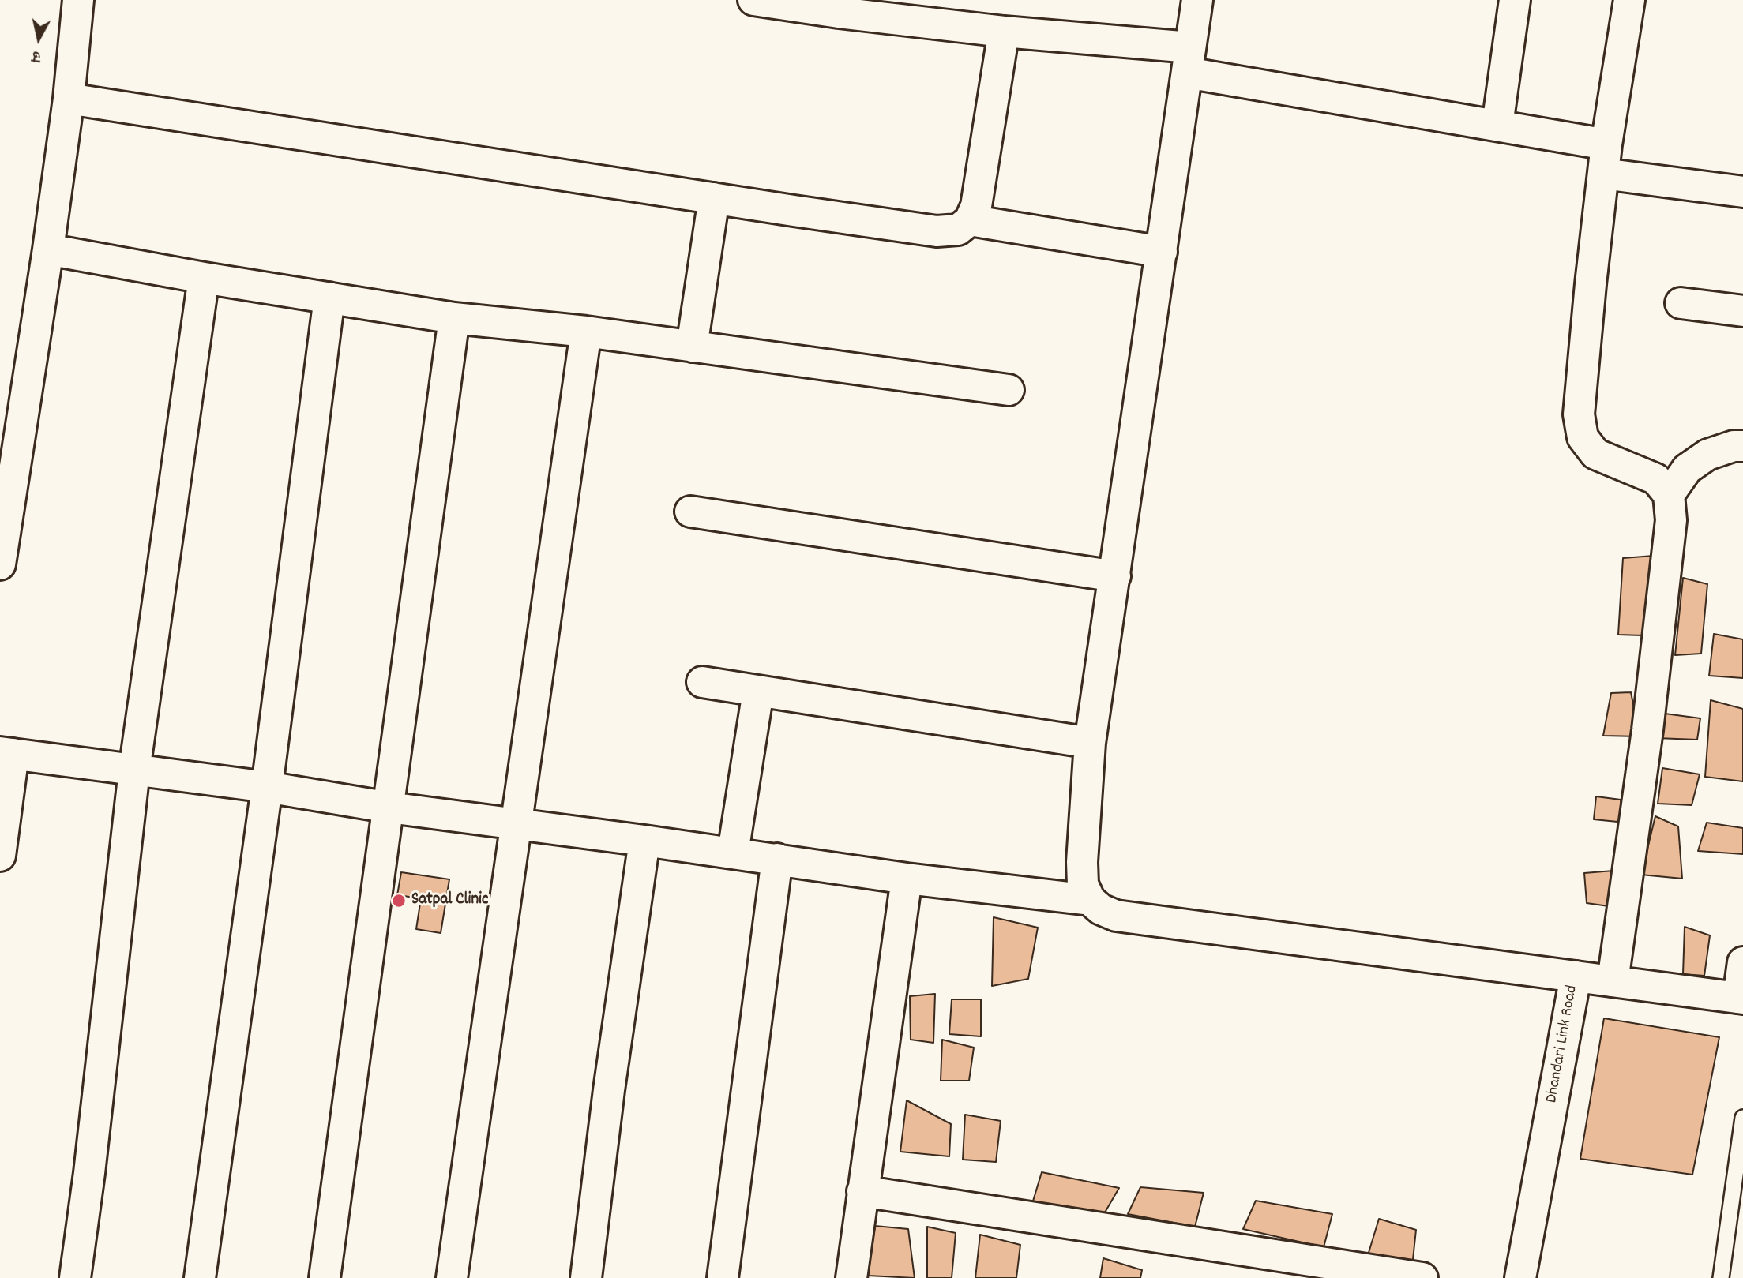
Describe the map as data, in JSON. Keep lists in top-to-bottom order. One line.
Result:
{"streets":{"street":["Dhandari Link Road"]},"places":["Satpal Clinic"],"north":"bottom"}
